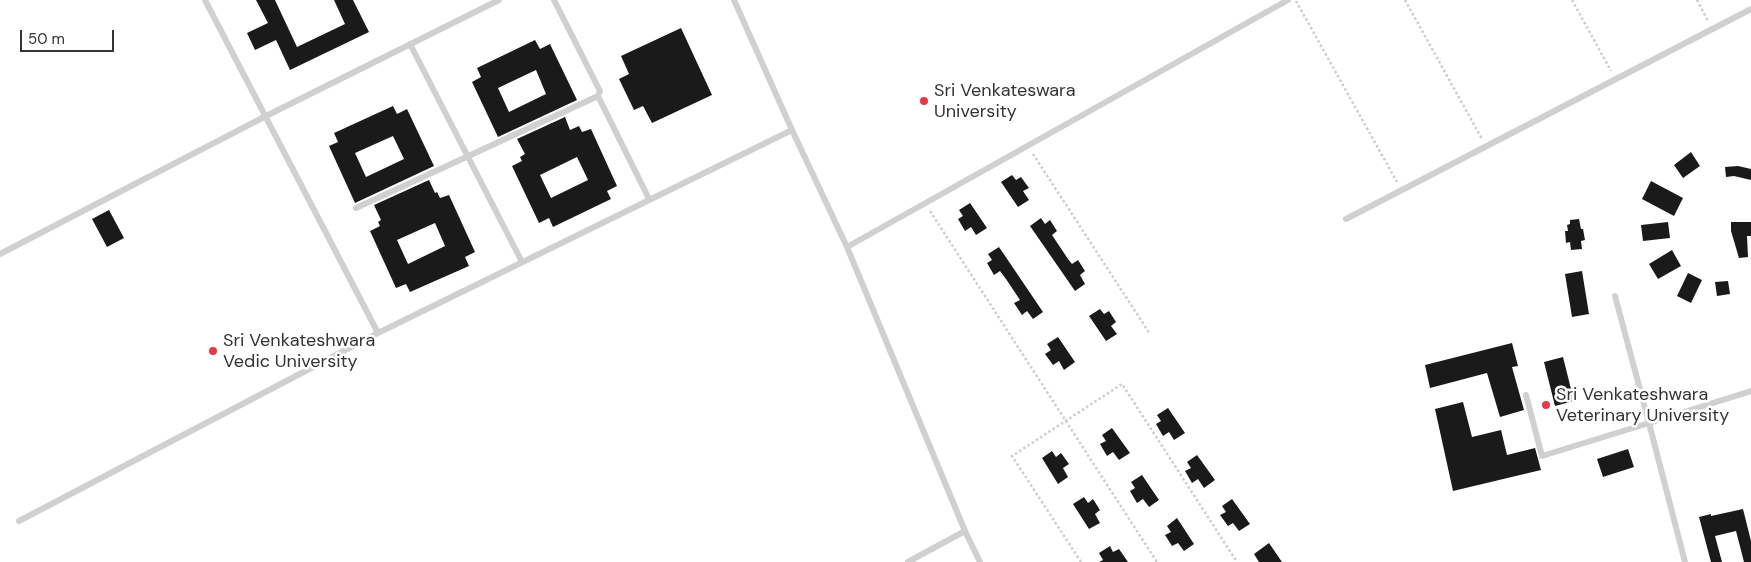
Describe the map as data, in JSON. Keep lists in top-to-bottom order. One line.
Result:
{"places":["Sri Venkateswara University","Sri Venkateshwara Vedic University","Sri Venkateshwara Veterinary University"],"scale_bar":"50 m"}
